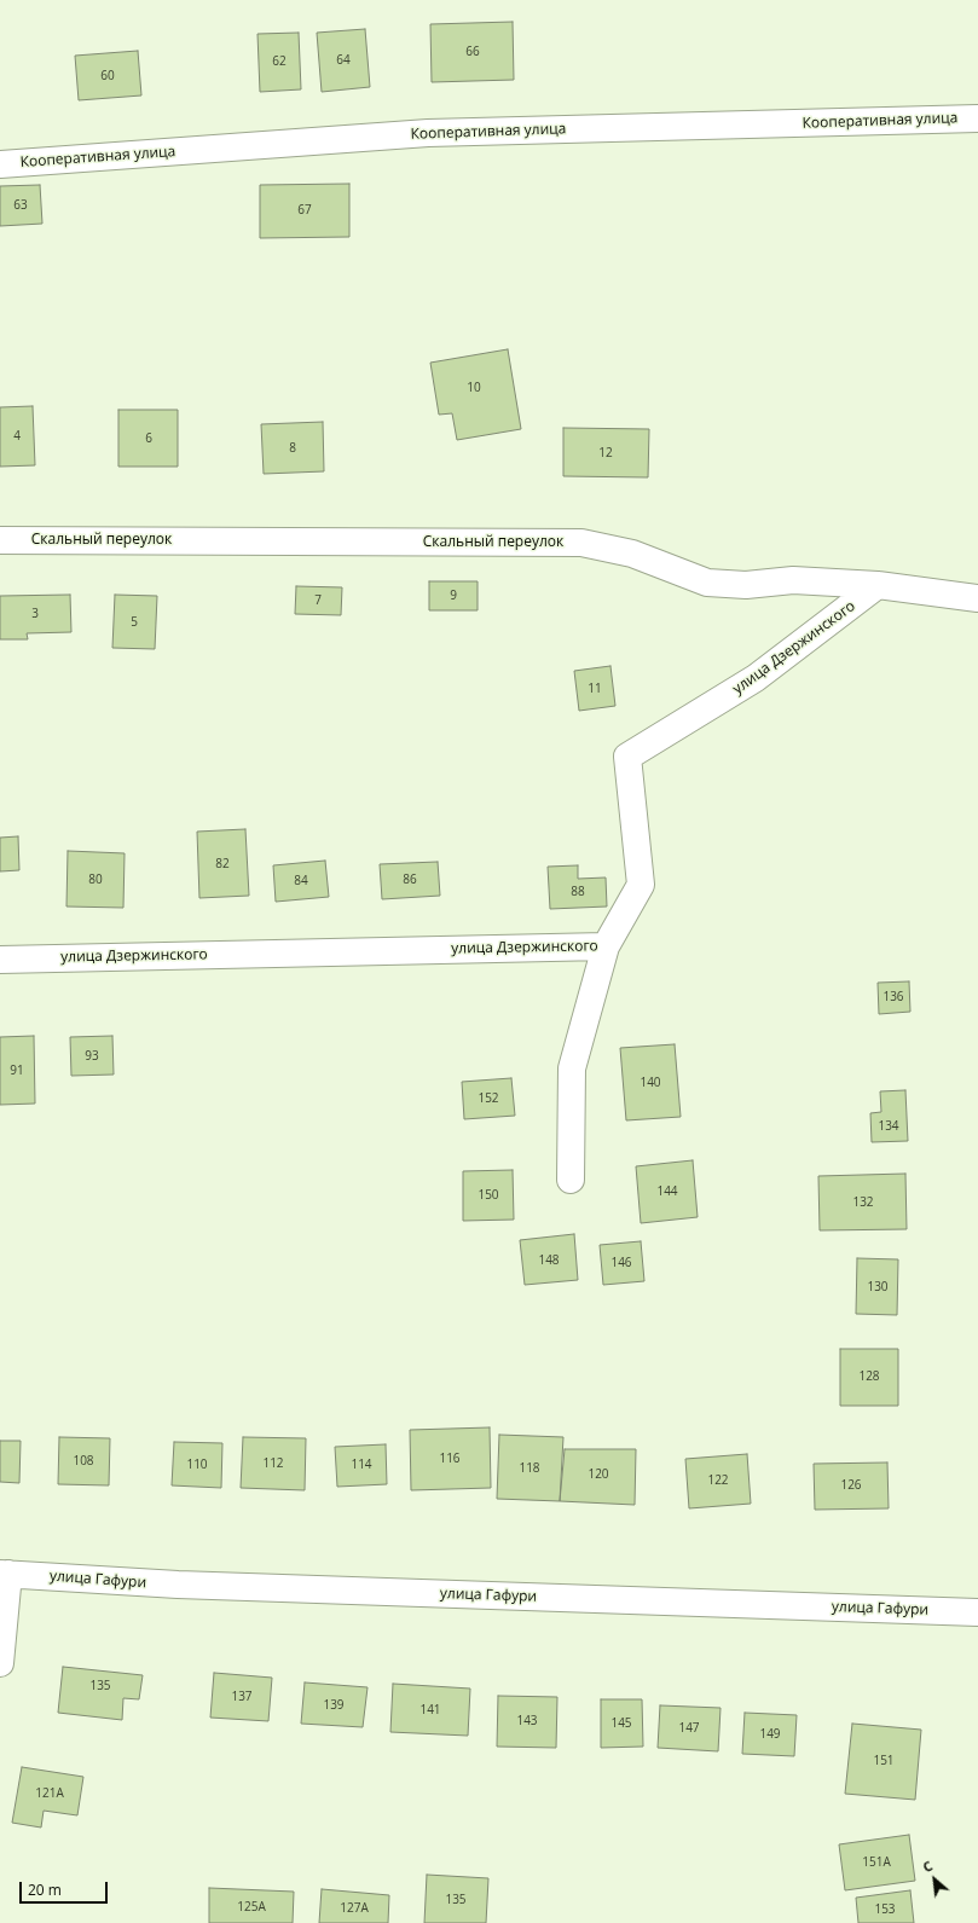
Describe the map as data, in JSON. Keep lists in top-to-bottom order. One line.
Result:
{"streets":{"street":["Кооперативная улица","Скальный переулок","улица Дзержинского","улица Гафури"]},"crossings":[["Скальный переулок","улица Дзержинского"]],"house_numbers":["66","64","62","60","63","67","10","4","6","8","12","9","7","3","5","11","82","80","86","84","88","136","93","91","140","152","134","144","150","132","148","146","130","128","116","108","112","110","114","118","120","122","126","135","137","139","141","143","145","147","149","151","121А","151А","135","125А","127А","153"],"scale_bar":"20 m","north":"top left"}
